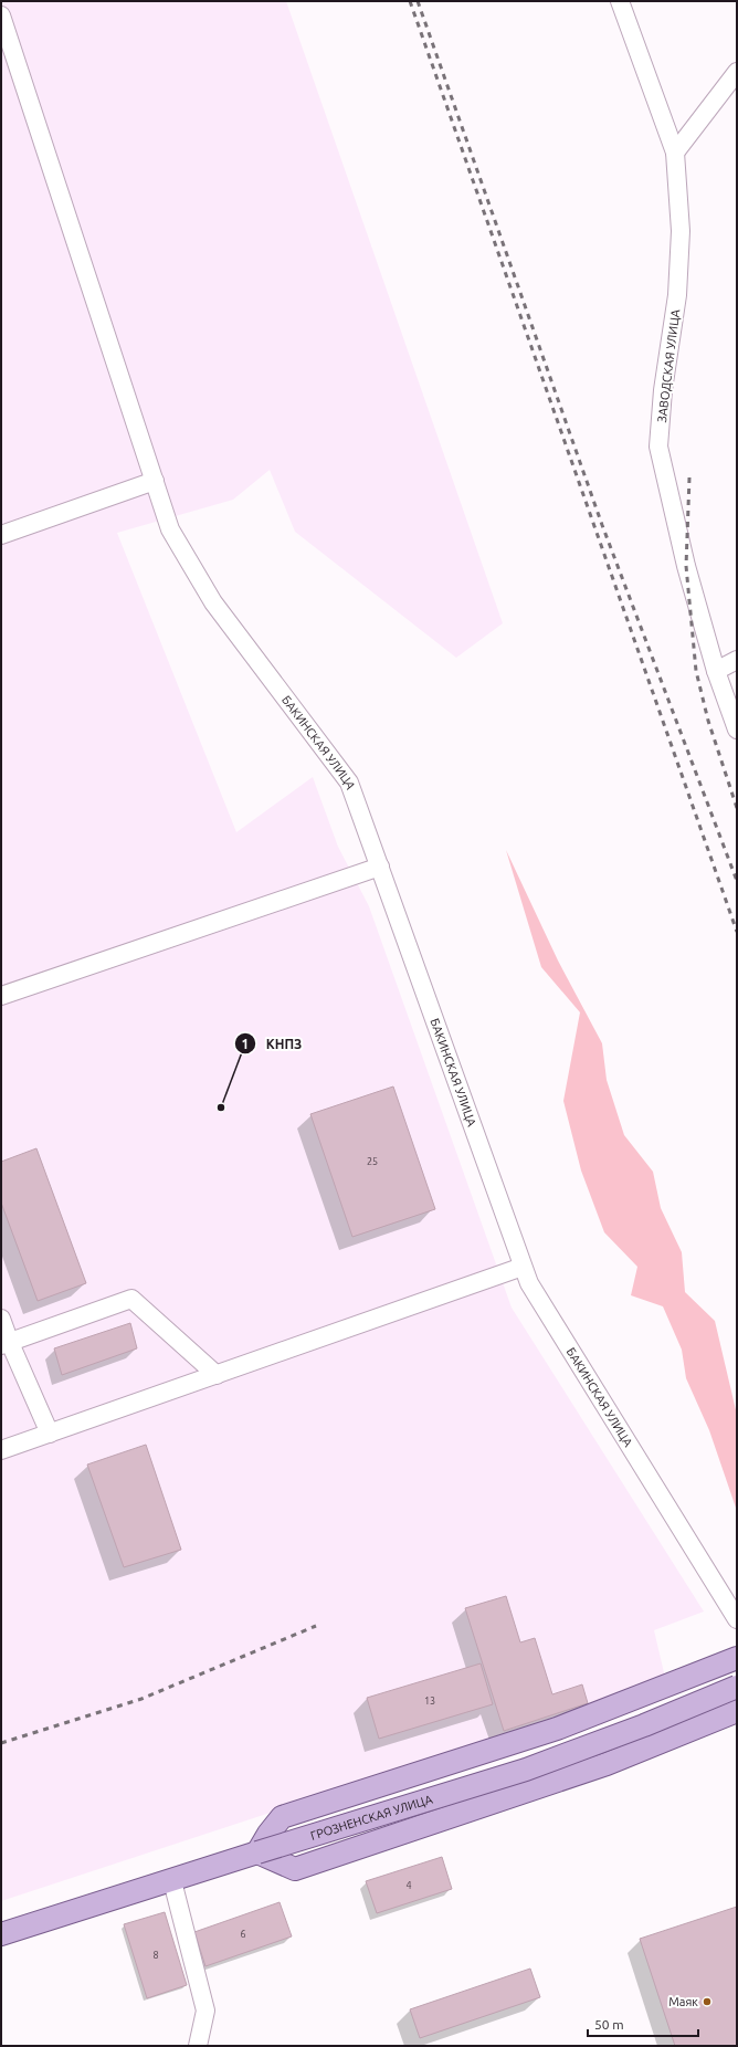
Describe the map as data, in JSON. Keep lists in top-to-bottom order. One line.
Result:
{"streets":{"main road":["ГРОЗНЕНСКАЯ УЛИЦА"],"street":["ЗАВОДСКАЯ УЛИЦА","БАКИНСКАЯ УЛИЦА"]},"places":["КНПЗ","Маяк"],"house_numbers":["25","13","4","6","8"],"scale_bar":"50 m"}
